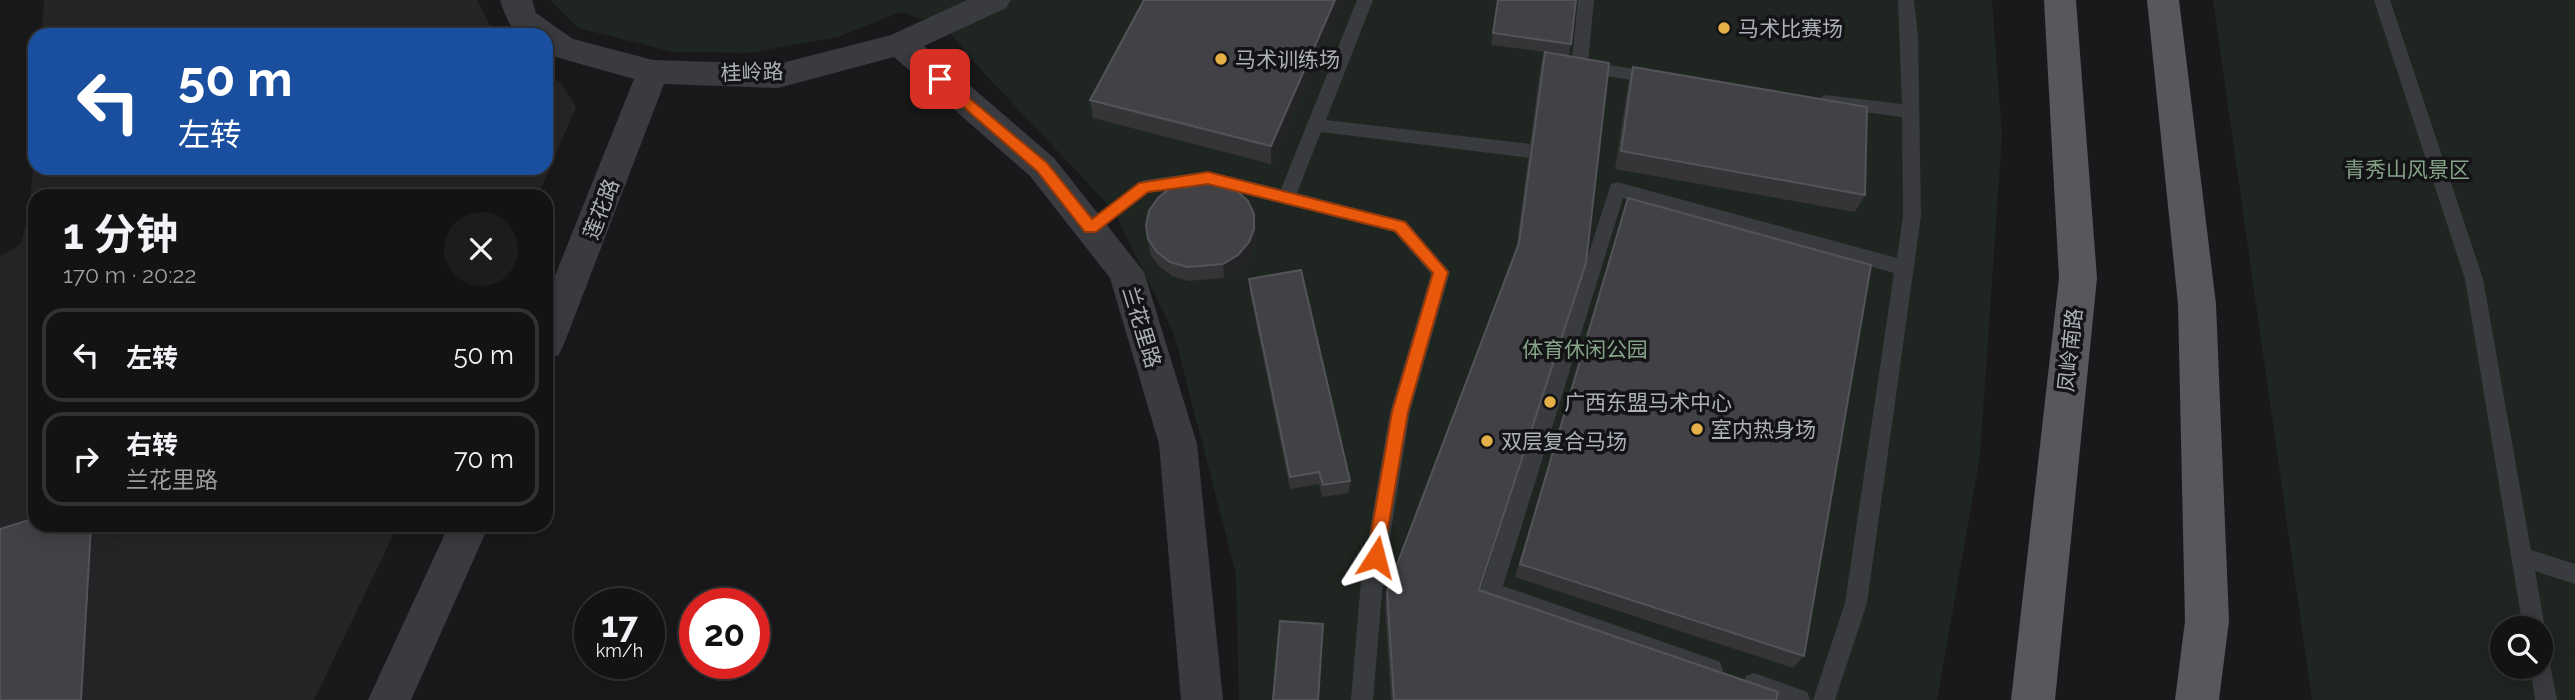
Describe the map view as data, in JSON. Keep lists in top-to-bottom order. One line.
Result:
{"streets":{"main road":["凤岭南路"],"street":["桂岭路","莲花路","兰花里路"]},"crossings":[["桂岭路","莲花路"],["桂岭路","兰花里路"]],"parks":["青秀山风景区","体育休闲公园"],"places":["马术比赛场","马术训练场","广西东盟马术中心","室内热身场","双层复合马场"],"page":{"turn":["50 m","左转"],"heading":["1 分钟","170 m · 20:22"],"list":[{"name":"左转","value":"50 m"},{"name":"右转","note":"兰花里路","value":"70 m"}],"speed":"17 km/h","limit":"20"}}
